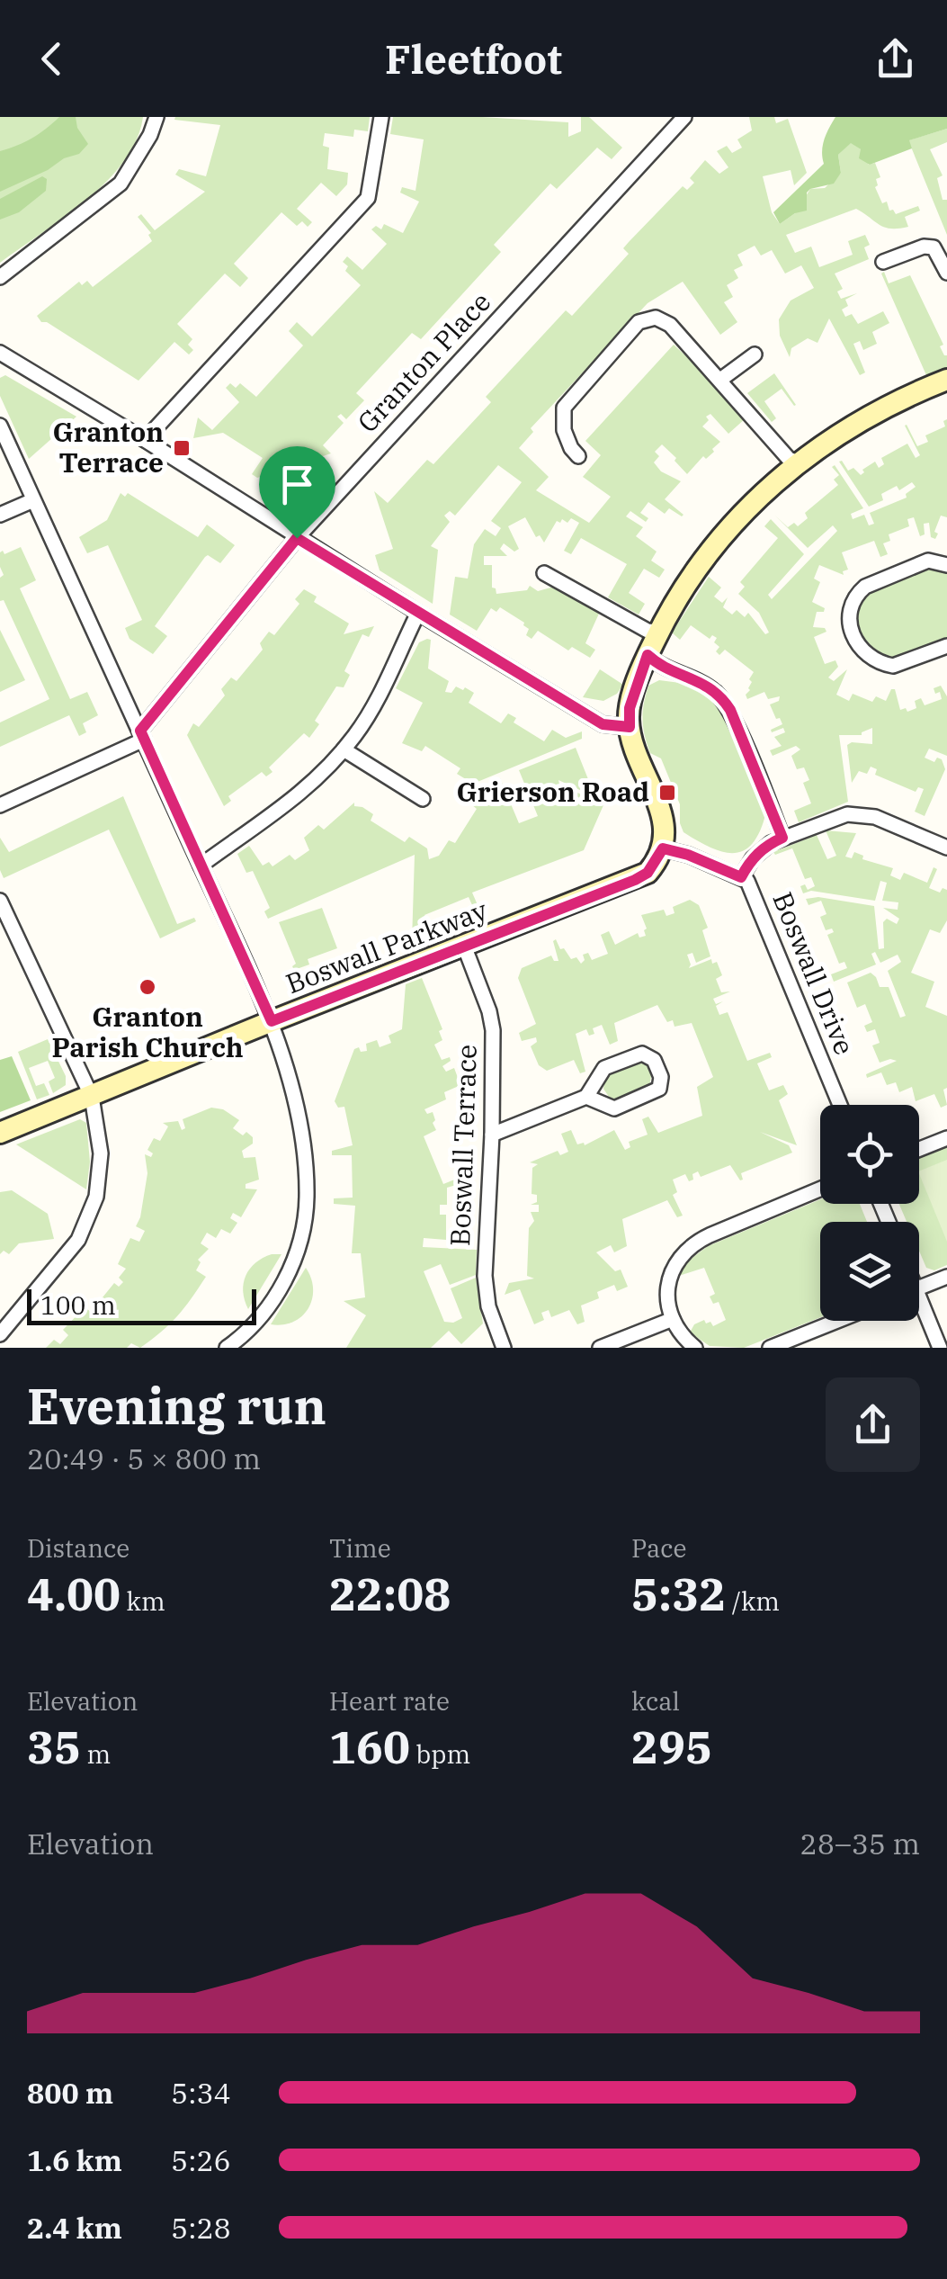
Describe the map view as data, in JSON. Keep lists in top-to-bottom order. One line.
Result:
{"streets":{"street":["Granton Place","Boswall Parkway","Boswall Drive","Boswall Terrace"]},"crossings":[["Boswall Parkway","Boswall Drive"],["Boswall Parkway","Boswall Terrace"]],"places":{"transit":["Granton Terrace","Grierson Road"],"other":["Granton Parish Church"]},"scale_bar":"100 m","page":{"header":"Fleetfoot","scale":"100 m","heading":["Evening run","20:49 · 5 × 800 m"],"stats":[["Distance","4.00 km"],["Time","22:08"],["Pace","5:32 /km"],["Elevation","35 m"],["Heart rate","160 bpm"],["kcal","295"]],"chart":["Elevation","28–35 m"],"list":[{"name":"800 m","note":"5:34"},{"name":"1.6 km","note":"5:26"},{"name":"2.4 km","note":"5:28"}]}}
